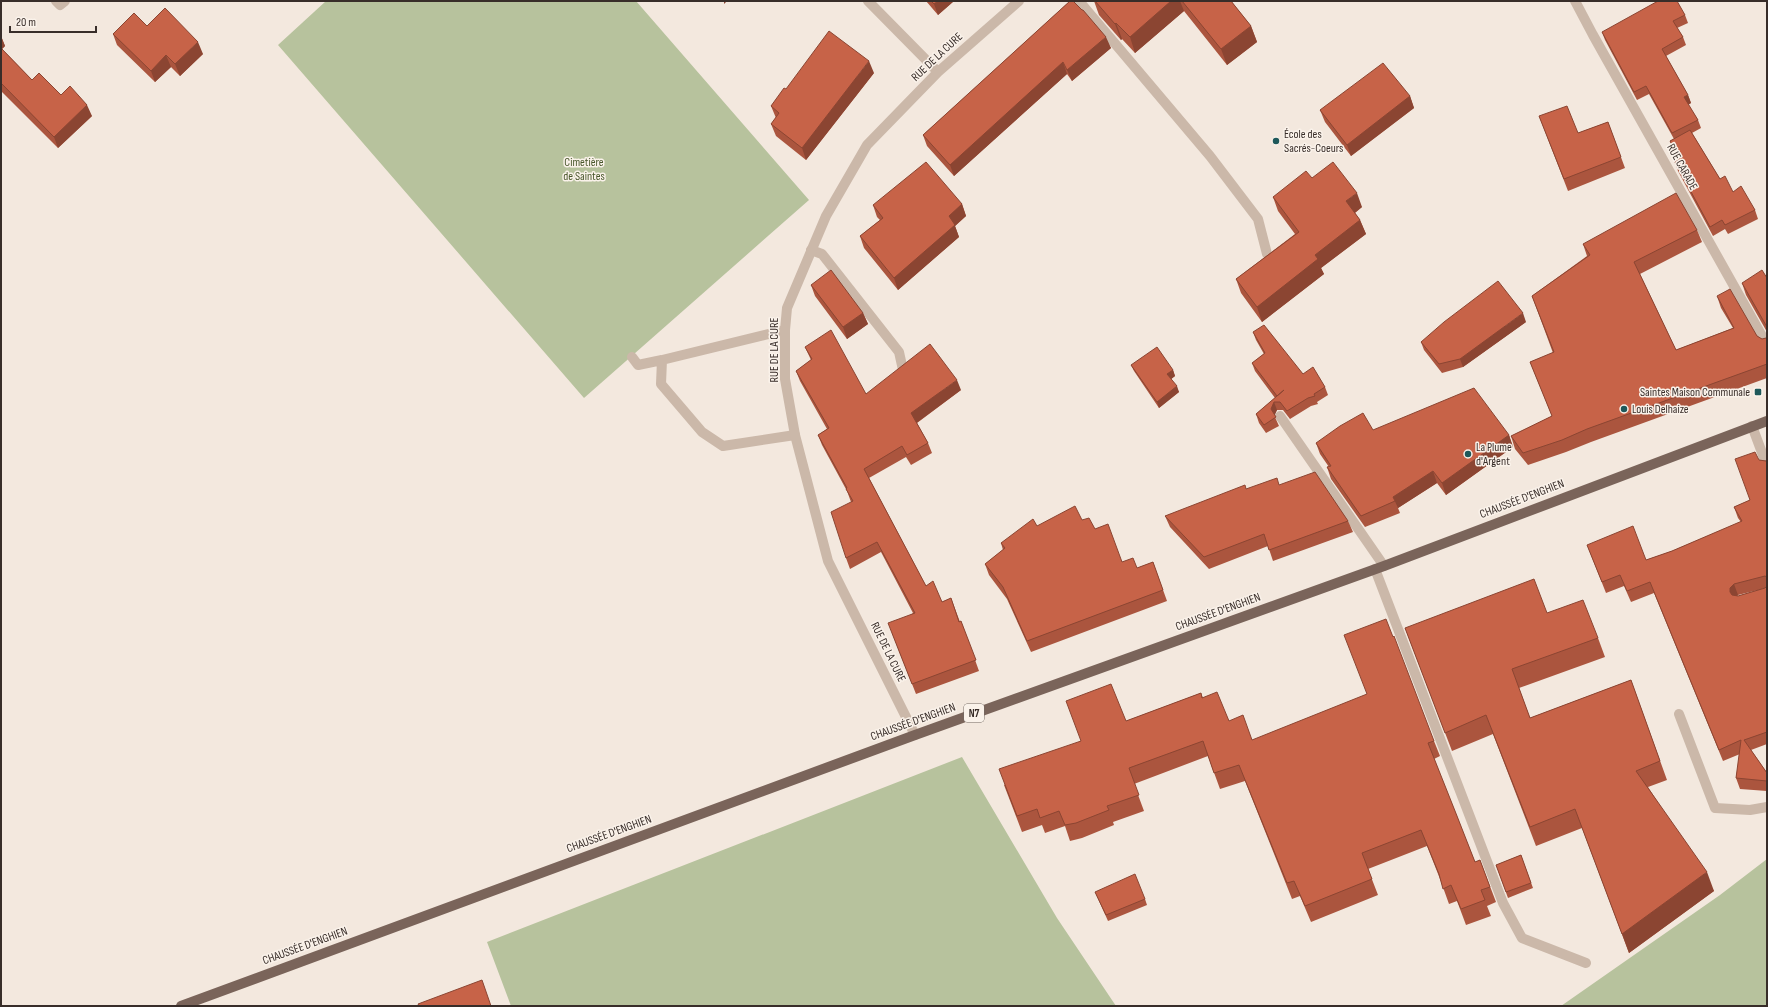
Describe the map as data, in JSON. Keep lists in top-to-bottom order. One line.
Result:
{"streets":{"main road":["CHAUSSÉE D'ENGHIEN","N7"],"street":["RUE DE LA CURE","RUE CARADE"]},"crossings":[["RUE DE LA CURE","CHAUSSÉE D'ENGHIEN"]],"parks":["Cimetière de Saintes"],"places":{"other":["École des Sacrés-Coeurs","Louis Delhaize","La Plume d'Argent"],"transit":["Saintes Maison Communale"]},"scale_bar":"20 m"}
